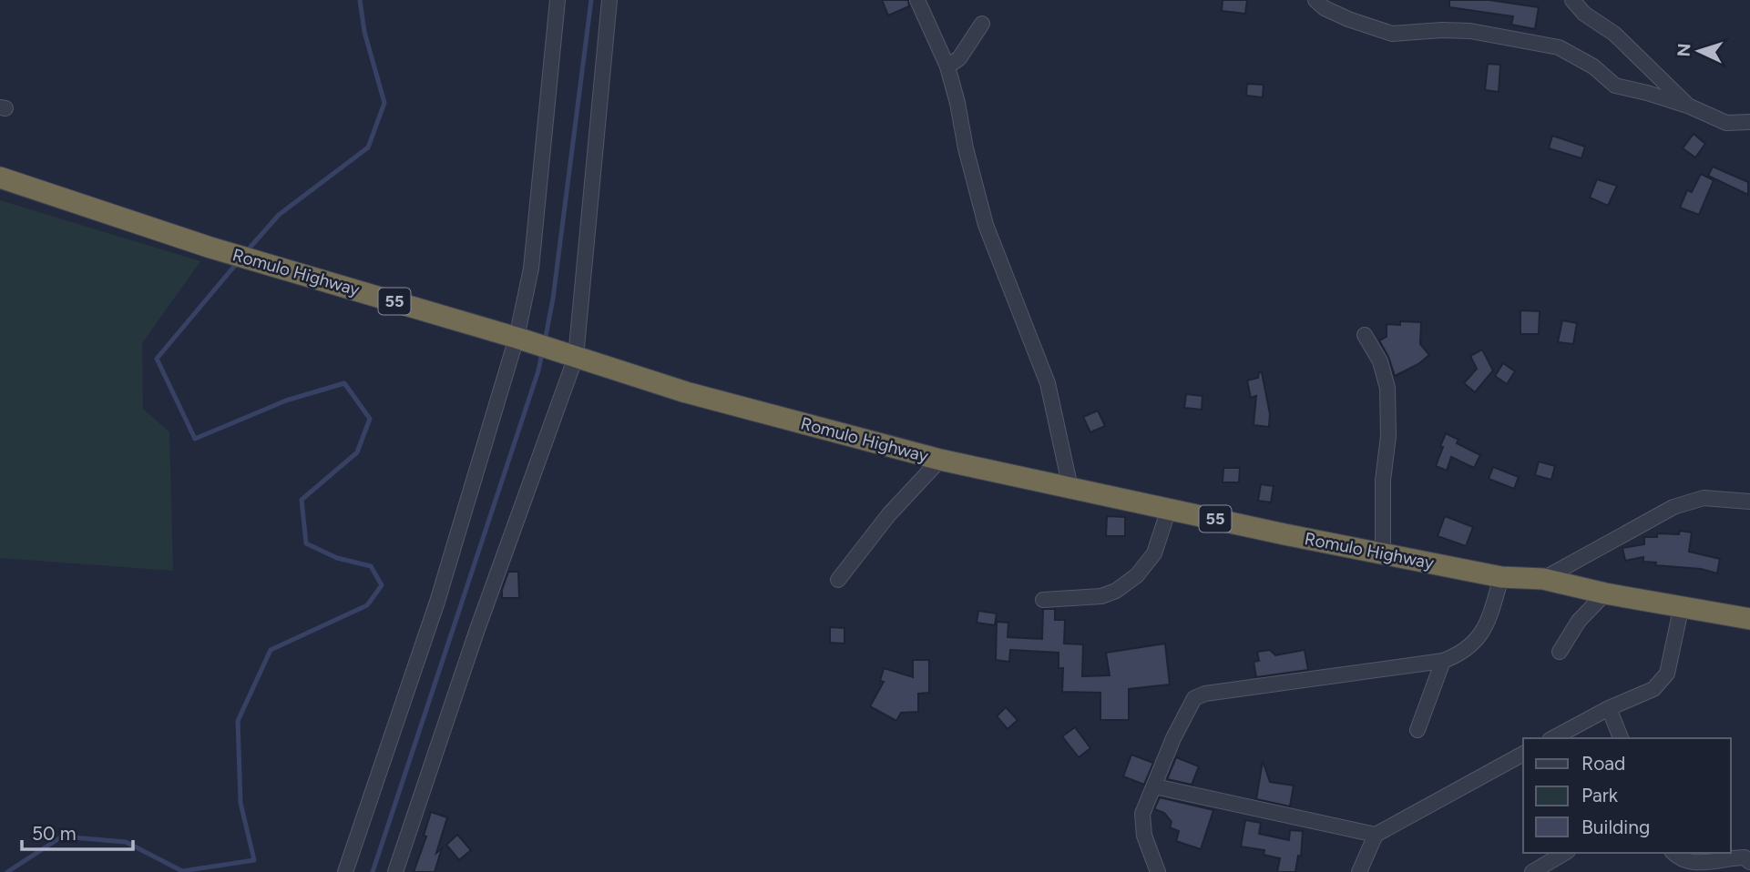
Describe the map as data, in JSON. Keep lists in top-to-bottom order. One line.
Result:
{"streets":{"highway":["Romulo Highway","55"]},"legend":["Road","Park","Building"],"scale_bar":"50 m","north":"left"}
